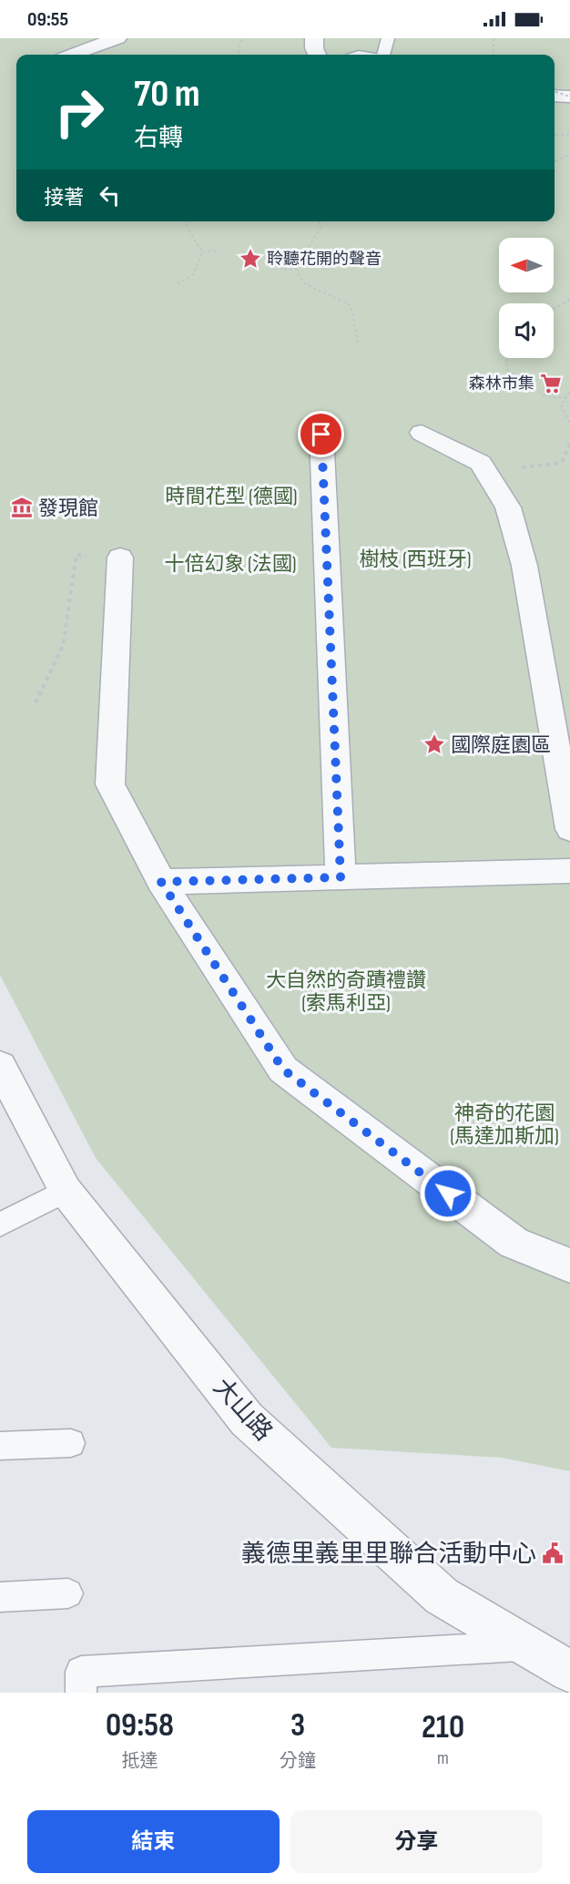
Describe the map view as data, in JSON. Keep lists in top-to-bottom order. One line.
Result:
{"streets":{"street":["大山路"]},"parks":["時間花型 (德國)","樹枝 (西班牙)","十倍幻象 (法國)","大自然的奇蹟禮讚 (索馬利亞)","神奇的花園 (馬達加斯加)"],"places":{"place":["聆聽花開的聲音","國際庭園區"],"supermarket":["森林市集"],"museum":["發現館"],"public building":["義德里義里里聯合活動中心"]},"north":"left","page":{"status":"09:55","turn":["70 m","右轉"],"then":"接著","eta":["09:58","抵達","3","分鐘","210","m"],"buttons":["結束","分享"]}}
